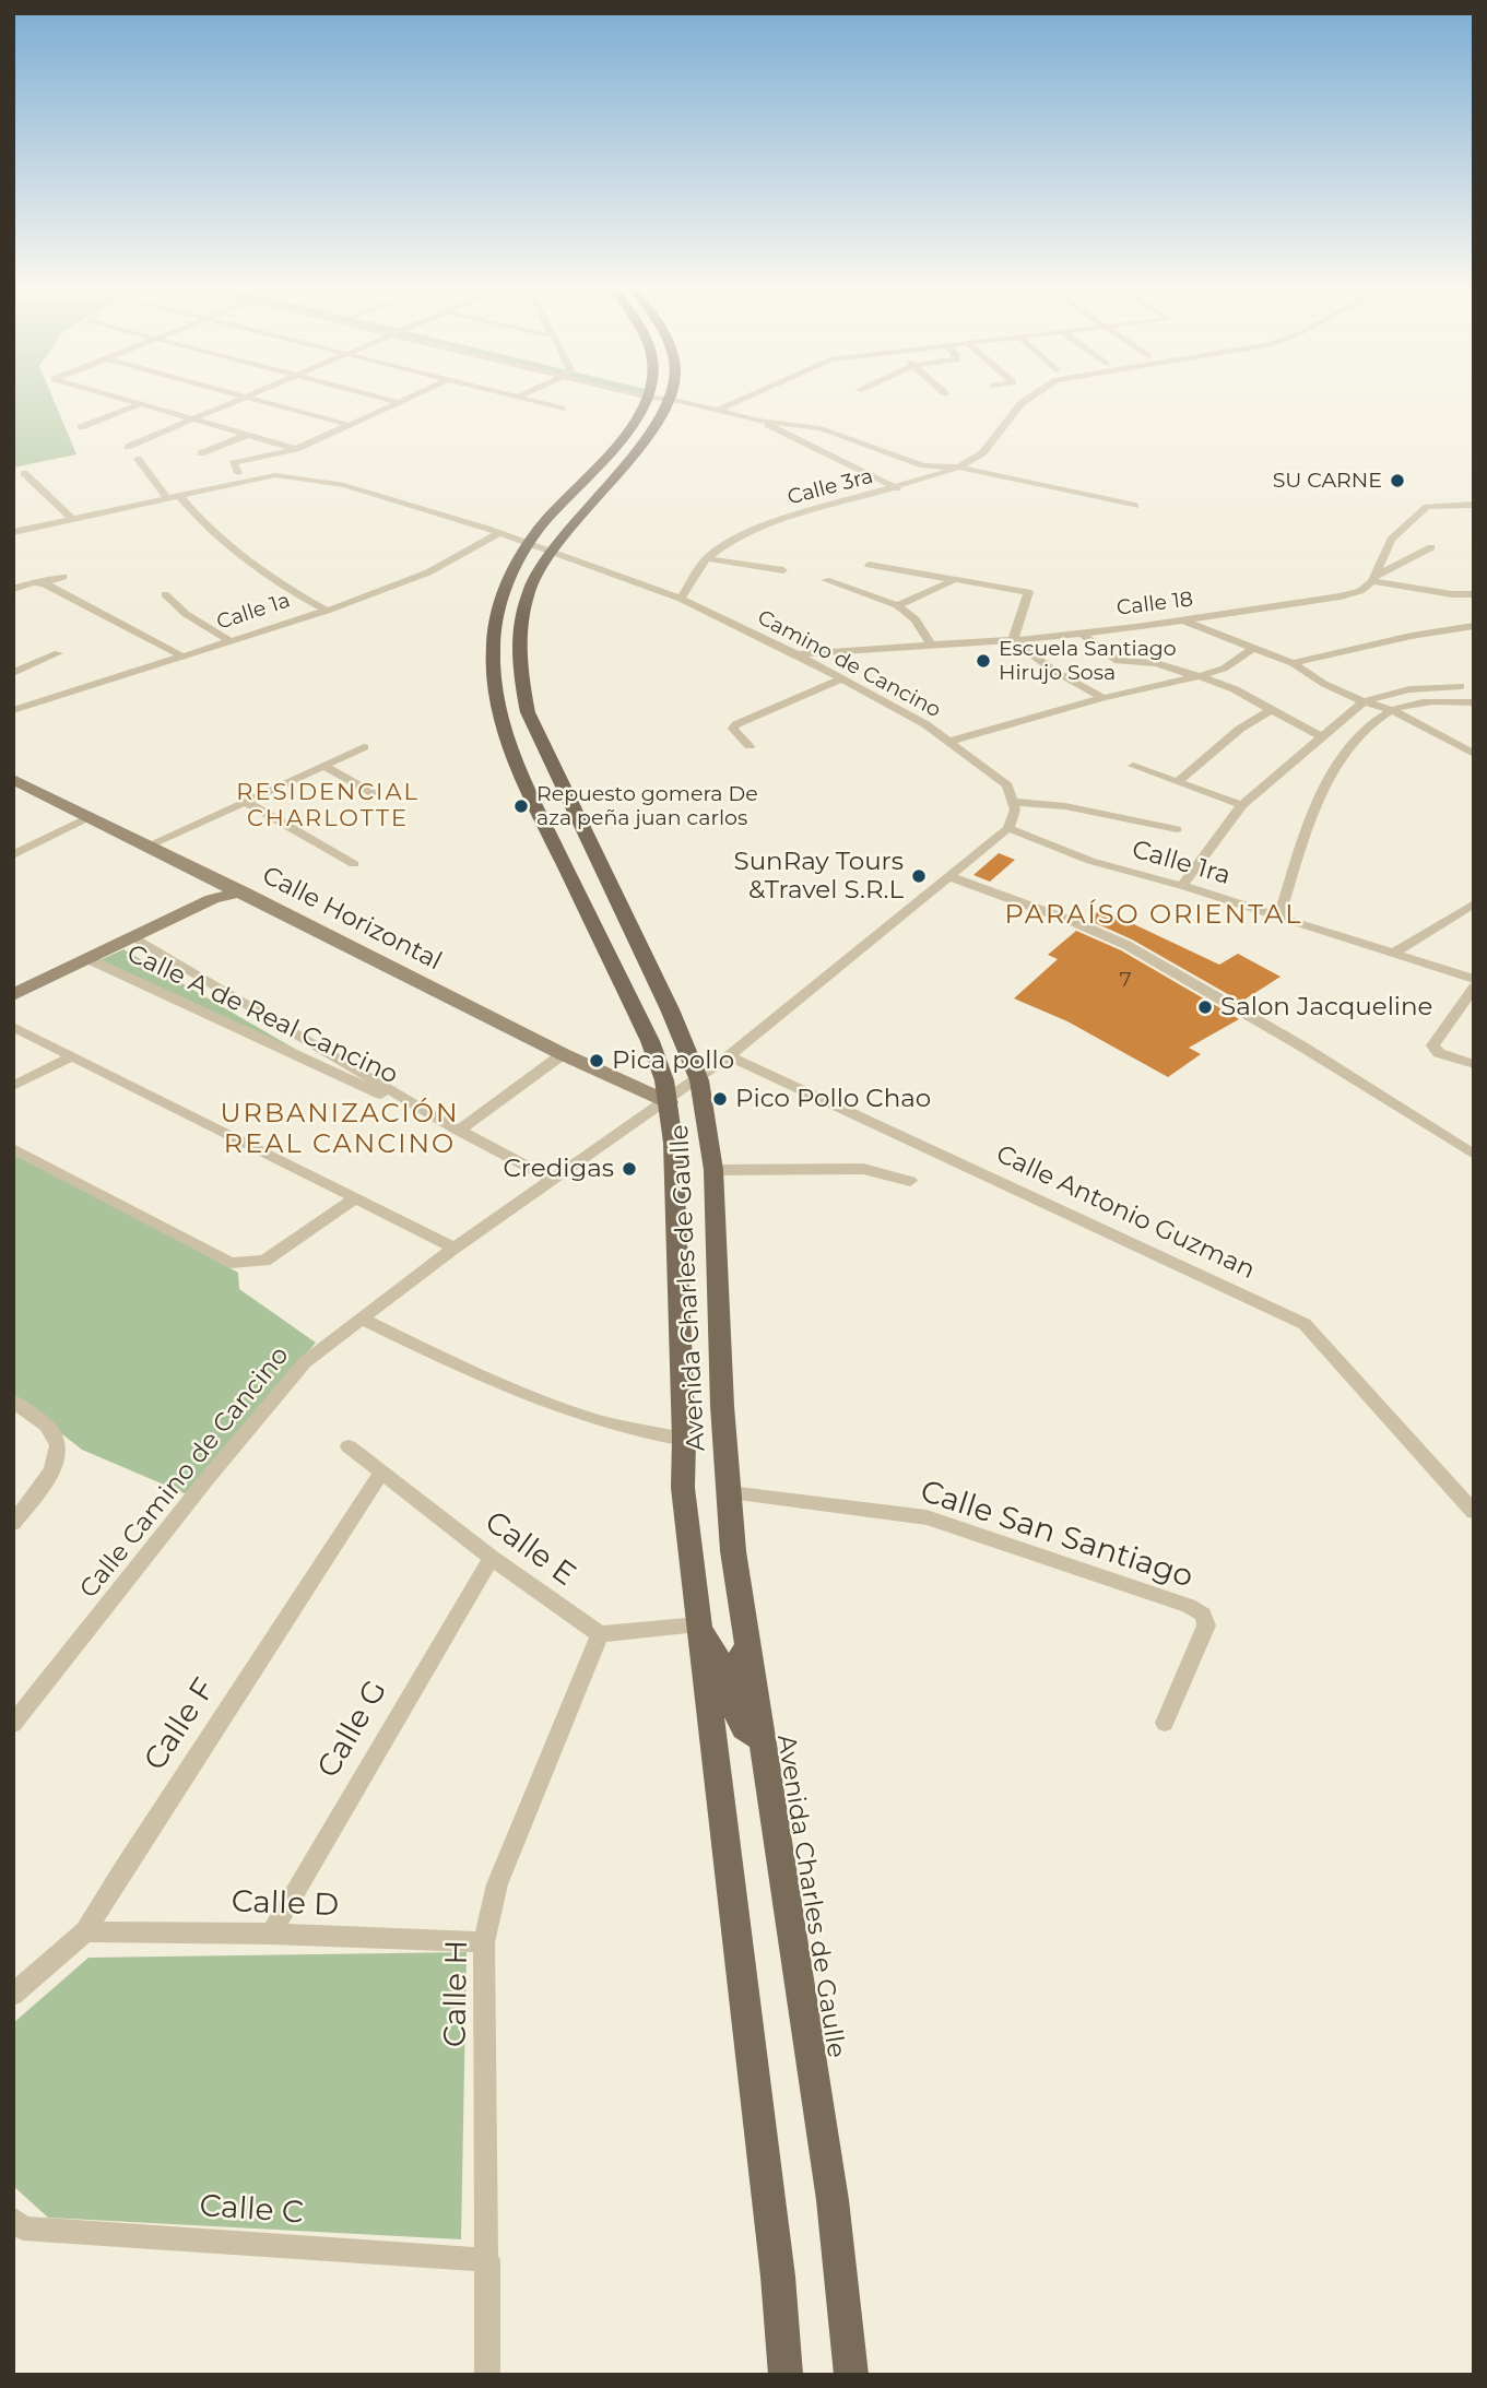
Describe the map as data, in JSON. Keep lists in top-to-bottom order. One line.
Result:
{"streets":{"main road":["Calle Horizontal","Avenida Charles de Gaulle"],"street":["Calle 3ra","Calle 18","Calle 1a","Camino de Cancino","Calle 1ra","Calle A de Real Cancino","Calle Antonio Guzman","Calle Camino de Cancino","Calle San Santiago","Calle E","Calle F","Calle G","Calle D","Calle H","Calle C"]},"crossings":[["Calle 3ra","Camino de Cancino"],["Calle 18","Camino de Cancino"],["Calle 1a","Camino de Cancino"],["Camino de Cancino","Avenida Charles de Gaulle"],["Calle Horizontal","Avenida Charles de Gaulle"],["Calle Horizontal","Calle Camino de Cancino"],["Avenida Charles de Gaulle","Calle Camino de Cancino"],["Avenida Charles de Gaulle","Calle San Santiago"],["Calle E","Calle F"],["Calle E","Calle G"],["Calle E","Calle H"],["Calle F","Calle D"],["Calle G","Calle D"],["Calle D","Calle H"],["Calle H","Calle C"]],"districts":["RESIDENCIAL CHARLOTTE","PARAÍSO ORIENTAL","URBANIZACIÓN REAL CANCINO"],"places":["SU CARNE","Escuela Santiago Hirujo Sosa","Repuesto gomera De aza peña juan carlos","SunRay Tours &Travel S.R.L","Salon Jacqueline","Pica pollo","Pico Pollo Chao","Credigas"],"house_numbers":["7"]}
